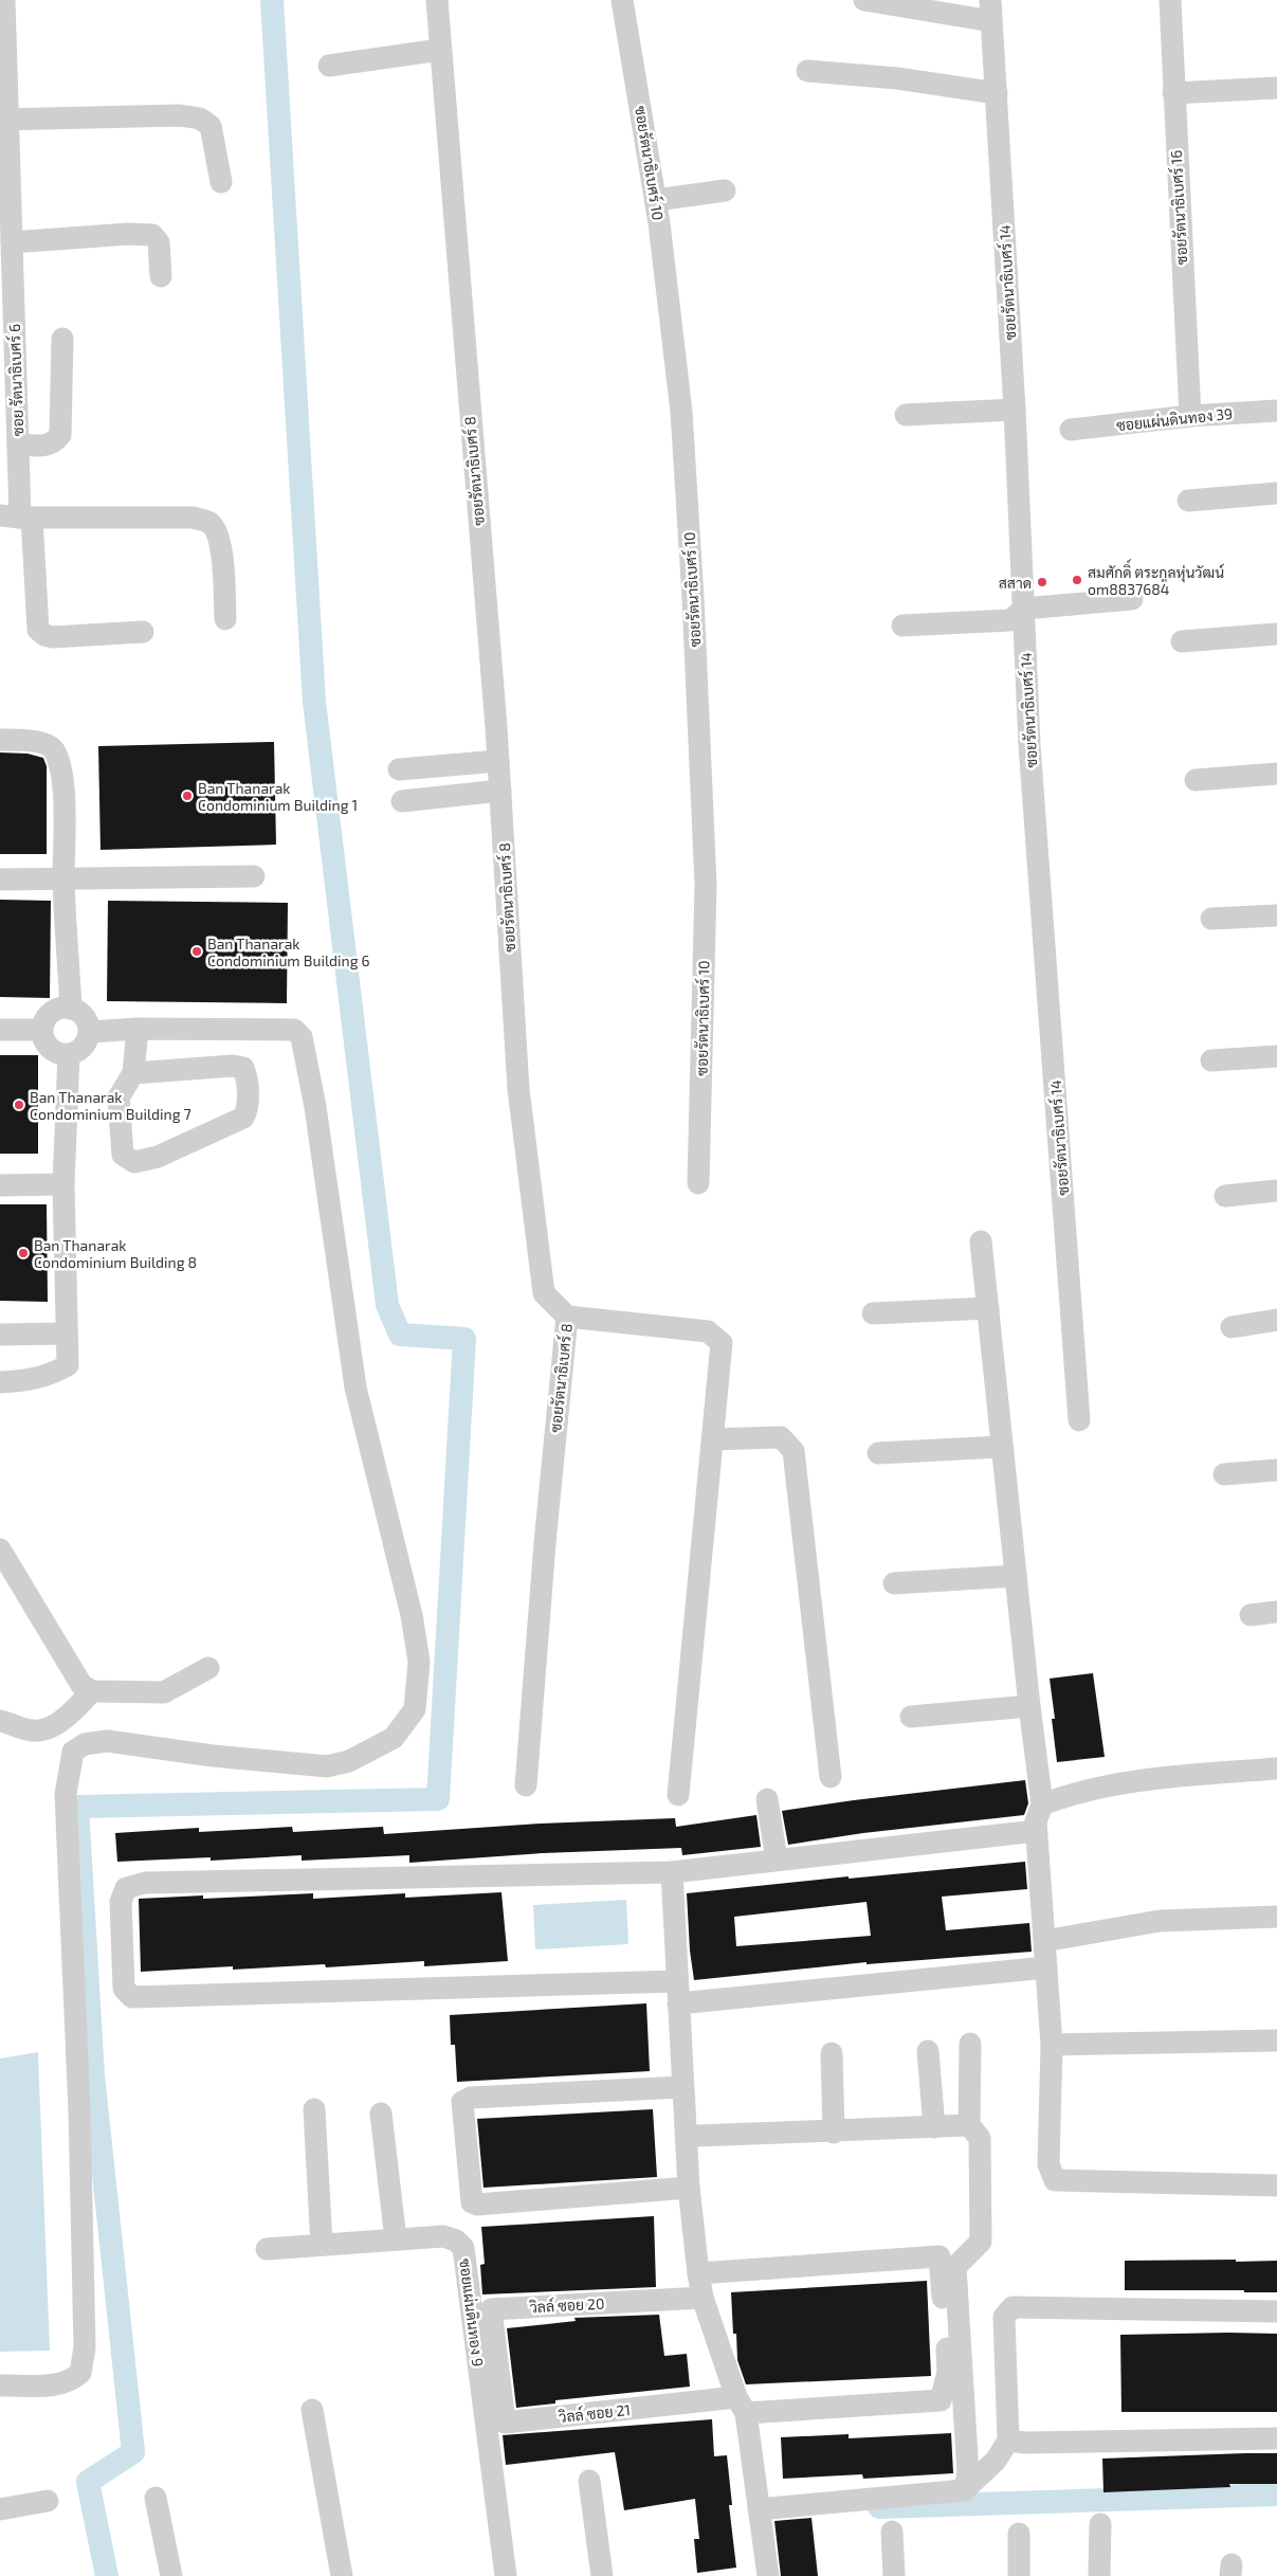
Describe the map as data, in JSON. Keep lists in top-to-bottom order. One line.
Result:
{"streets":{"street":["ซอยรัตนาธิเบศร์ 10","ซอยรัตนาธิเบศร์ 16","ซอยรัตนาธิเบศร์ 14","ซอย รัตนาธิเบศร์ 6","ซอยแผ่นดินทอง 39","ซอยรัตนาธิเบศร์ 8","วิลล์ ซอย 20","ซอยแผ่นดินทอง 9","วิลล์ ซอย 21"]},"crossings":[["ซอยรัตนาธิเบศร์ 16","ซอยแผ่นดินทอง 39"],["วิลล์ ซอย 20","วิลล์ ซอย 21"]],"places":["สมศักดิ์ ตระกูลหุ่นวัฒน์ om8837684","สสาด","Ban Thanarak Condominium Building 1","Ban Thanarak Condominium Building 6","Ban Thanarak Condominium Building 7","Ban Thanarak Condominium Building 8"]}
